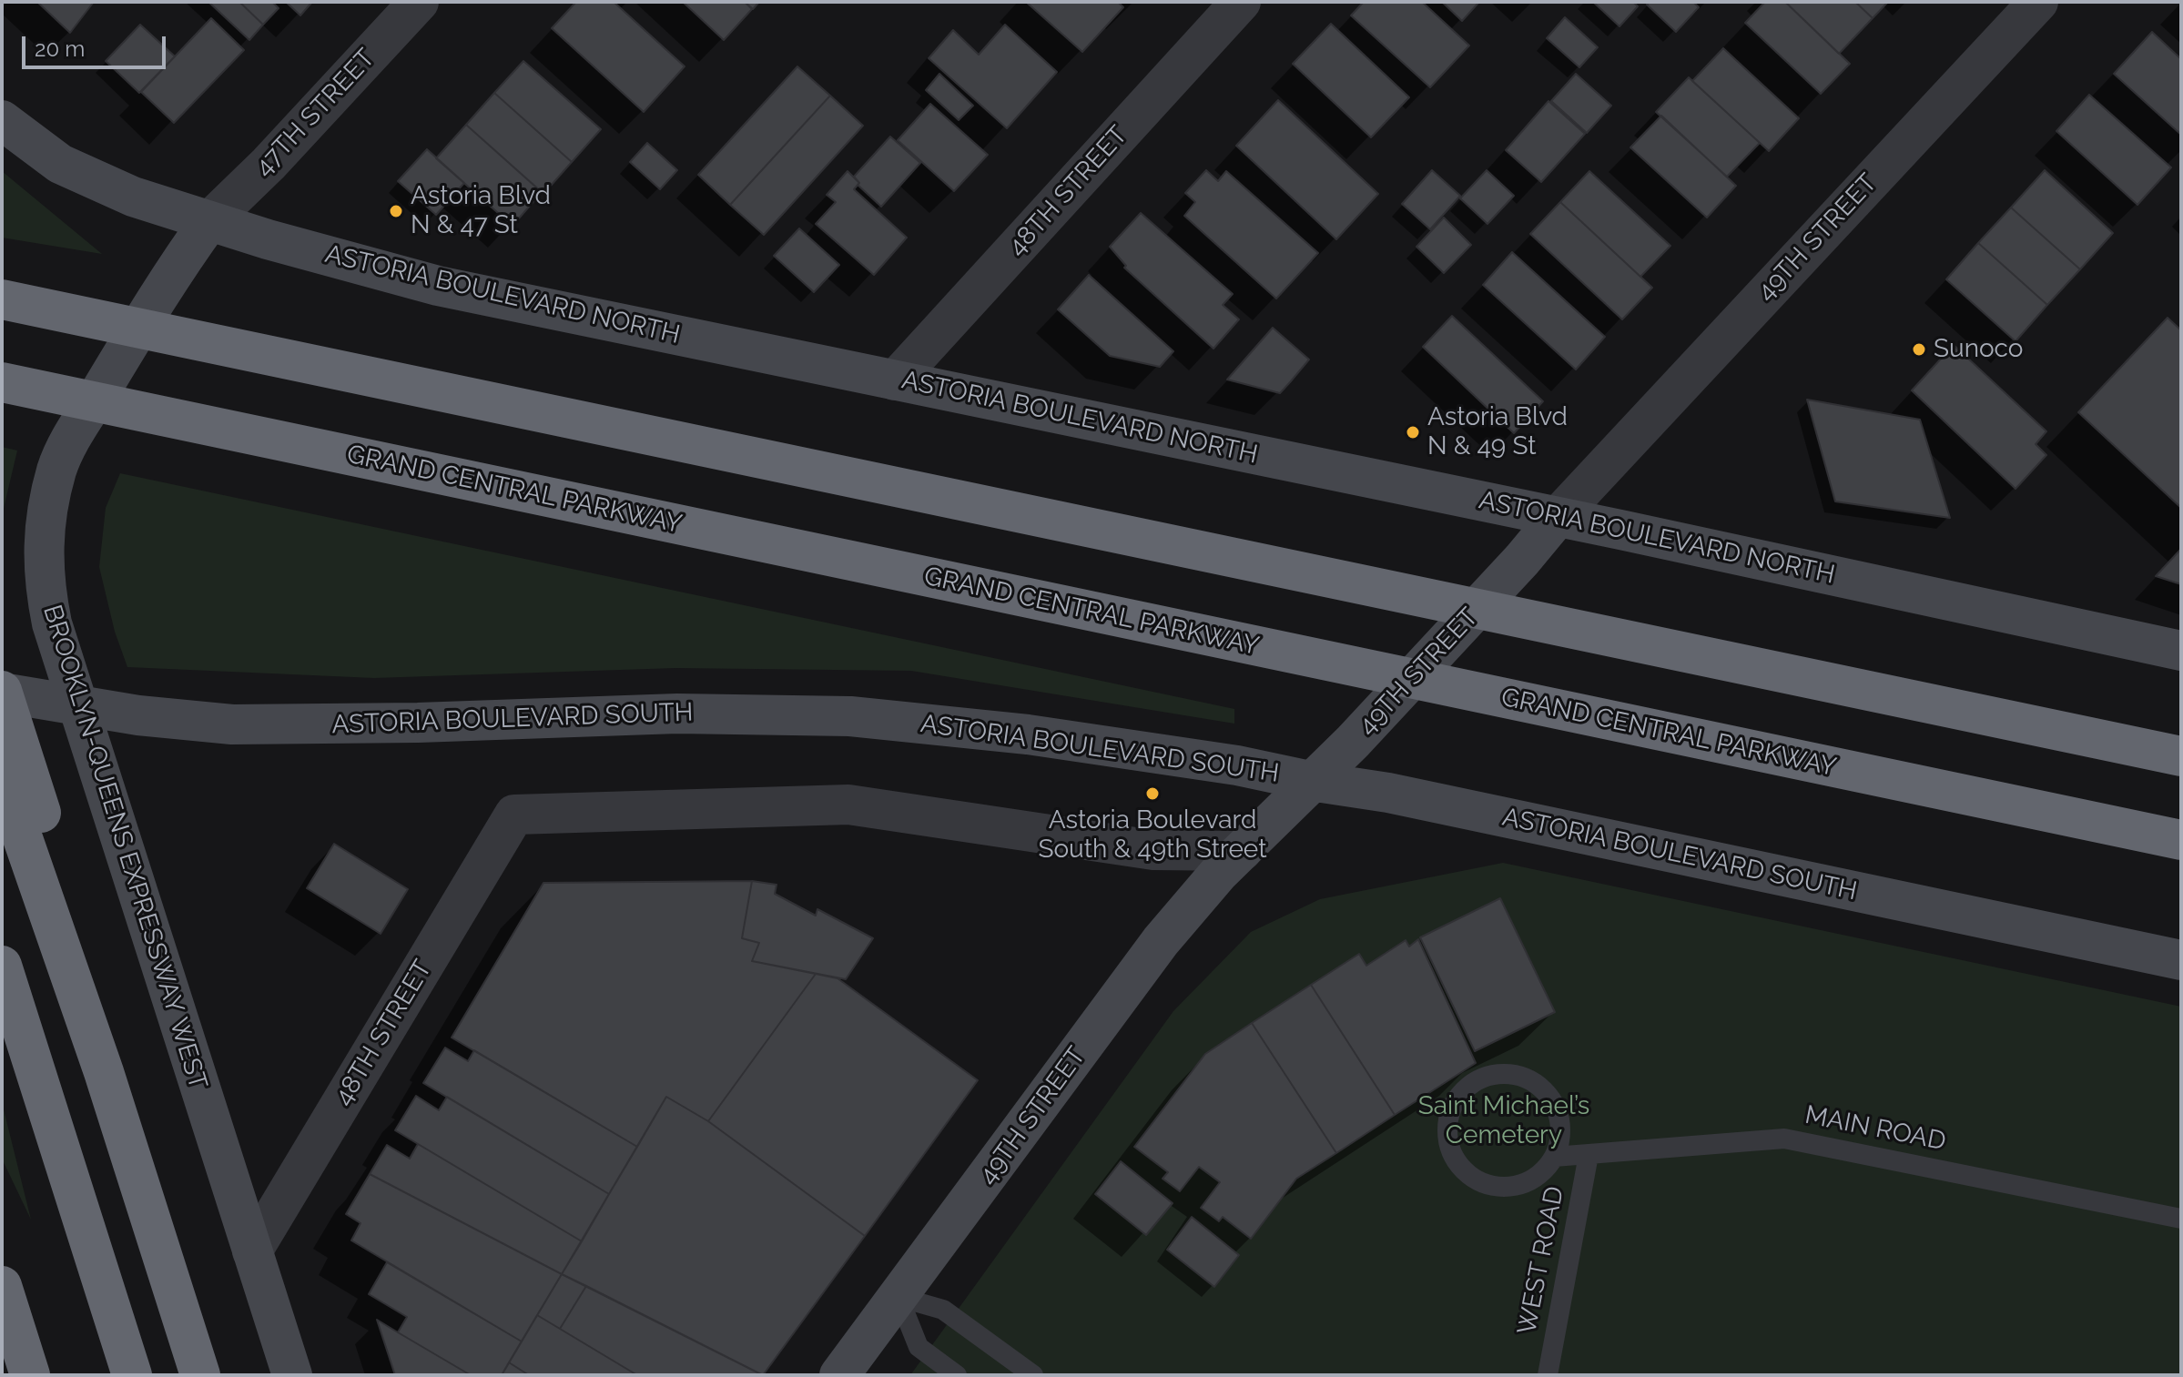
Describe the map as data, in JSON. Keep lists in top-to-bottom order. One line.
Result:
{"streets":{"highway":["GRAND CENTRAL PARKWAY"],"main road":["49TH STREET","ASTORIA BOULEVARD NORTH","ASTORIA BOULEVARD SOUTH","BROOKLYN-QUEENS EXPRESSWAY WEST"],"street":["47TH STREET","48TH STREET"],"lane":["MAIN ROAD","WEST ROAD"]},"crossings":[["47TH STREET","ASTORIA BOULEVARD NORTH"],["47TH STREET","BROOKLYN-QUEENS EXPRESSWAY WEST"],["48TH STREET","49TH STREET"],["48TH STREET","ASTORIA BOULEVARD NORTH"],["48TH STREET","BROOKLYN-QUEENS EXPRESSWAY WEST"],["49TH STREET","ASTORIA BOULEVARD NORTH"],["49TH STREET","ASTORIA BOULEVARD SOUTH"],["ASTORIA BOULEVARD NORTH","BROOKLYN-QUEENS EXPRESSWAY WEST"],["MAIN ROAD","WEST ROAD"]],"parks":["Saint Michael’s Cemetery"],"places":["Astoria Blvd N & 47 St","Sunoco","Astoria Blvd N & 49 St","Astoria Boulevard South & 49th Street"],"scale_bar":"20 m"}
